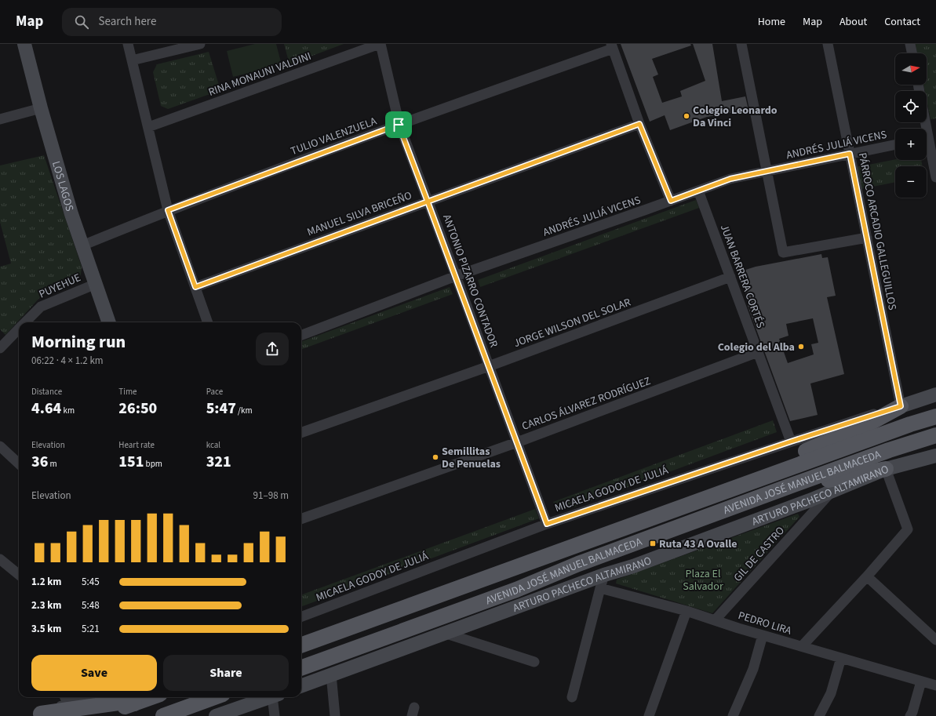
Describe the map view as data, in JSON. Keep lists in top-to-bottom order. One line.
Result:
{"streets":{"main road":["AVENIDA JOSÉ MANUEL BALMACEDA"],"street":["RINA MONAUNI VALDINI","TULIO VALENZUELA","ANDRÉS JULIÁ VICENS","LOS LAGOS","MANUEL SILVA BRICEÑO","PÁRROCO ARCADIO GALLEGUILLOS","JUAN BARRERA CORTÉS","ANTONIO PIZARRO CONTADOR","PUYEHUE","JORGE WILSON DEL SOLAR","CARLOS ÁLVAREZ RODRÍGUEZ","MICAELA GODOY DE JULIÁ","ARTURO PACHECO ALTAMIRANO","GIL DE CASTRO","PEDRO LIRA"]},"crossings":[["RINA MONAUNI VALDINI","ANTONIO PIZARRO CONTADOR"],["TULIO VALENZUELA","LOS LAGOS"],["TULIO VALENZUELA","ANTONIO PIZARRO CONTADOR"],["ANDRÉS JULIÁ VICENS","PÁRROCO ARCADIO GALLEGUILLOS"],["ANDRÉS JULIÁ VICENS","JUAN BARRERA CORTÉS"],["ANDRÉS JULIÁ VICENS","ANTONIO PIZARRO CONTADOR"],["LOS LAGOS","PUYEHUE"],["MANUEL SILVA BRICEÑO","ANTONIO PIZARRO CONTADOR"],["PÁRROCO ARCADIO GALLEGUILLOS","MICAELA GODOY DE JULIÁ"],["JUAN BARRERA CORTÉS","JORGE WILSON DEL SOLAR"],["JUAN BARRERA CORTÉS","CARLOS ÁLVAREZ RODRÍGUEZ"],["JUAN BARRERA CORTÉS","MICAELA GODOY DE JULIÁ"],["ANTONIO PIZARRO CONTADOR","JORGE WILSON DEL SOLAR"],["ANTONIO PIZARRO CONTADOR","CARLOS ÁLVAREZ RODRÍGUEZ"],["ANTONIO PIZARRO CONTADOR","MICAELA GODOY DE JULIÁ"],["ARTURO PACHECO ALTAMIRANO","GIL DE CASTRO"],["ARTURO PACHECO ALTAMIRANO","PEDRO LIRA"],["GIL DE CASTRO","PEDRO LIRA"]],"parks":["Plaza El Salvador"],"places":{"other":["Colegio Leonardo Da Vinci","Colegio del Alba","Semillitas De Penuelas"],"transit":["Ruta 43 A Ovalle"]},"north":"right","page":{"header":"Map","search":"Search here","nav":["Home","Map","About","Contact"],"map_buttons":["+","−"],"heading":["Morning run","06:22 · 4 × 1.2 km"],"stats":[["Distance","4.64 km"],["Time","26:50"],["Pace","5:47 /km"],["Elevation","36 m"],["Heart rate","151 bpm"],["kcal","321"]],"chart":["Elevation","91–98 m"],"list":[{"name":"1.2 km","note":"5:45"},{"name":"2.3 km","note":"5:48"},{"name":"3.5 km","note":"5:21"}],"buttons":["Save","Share"]}}
